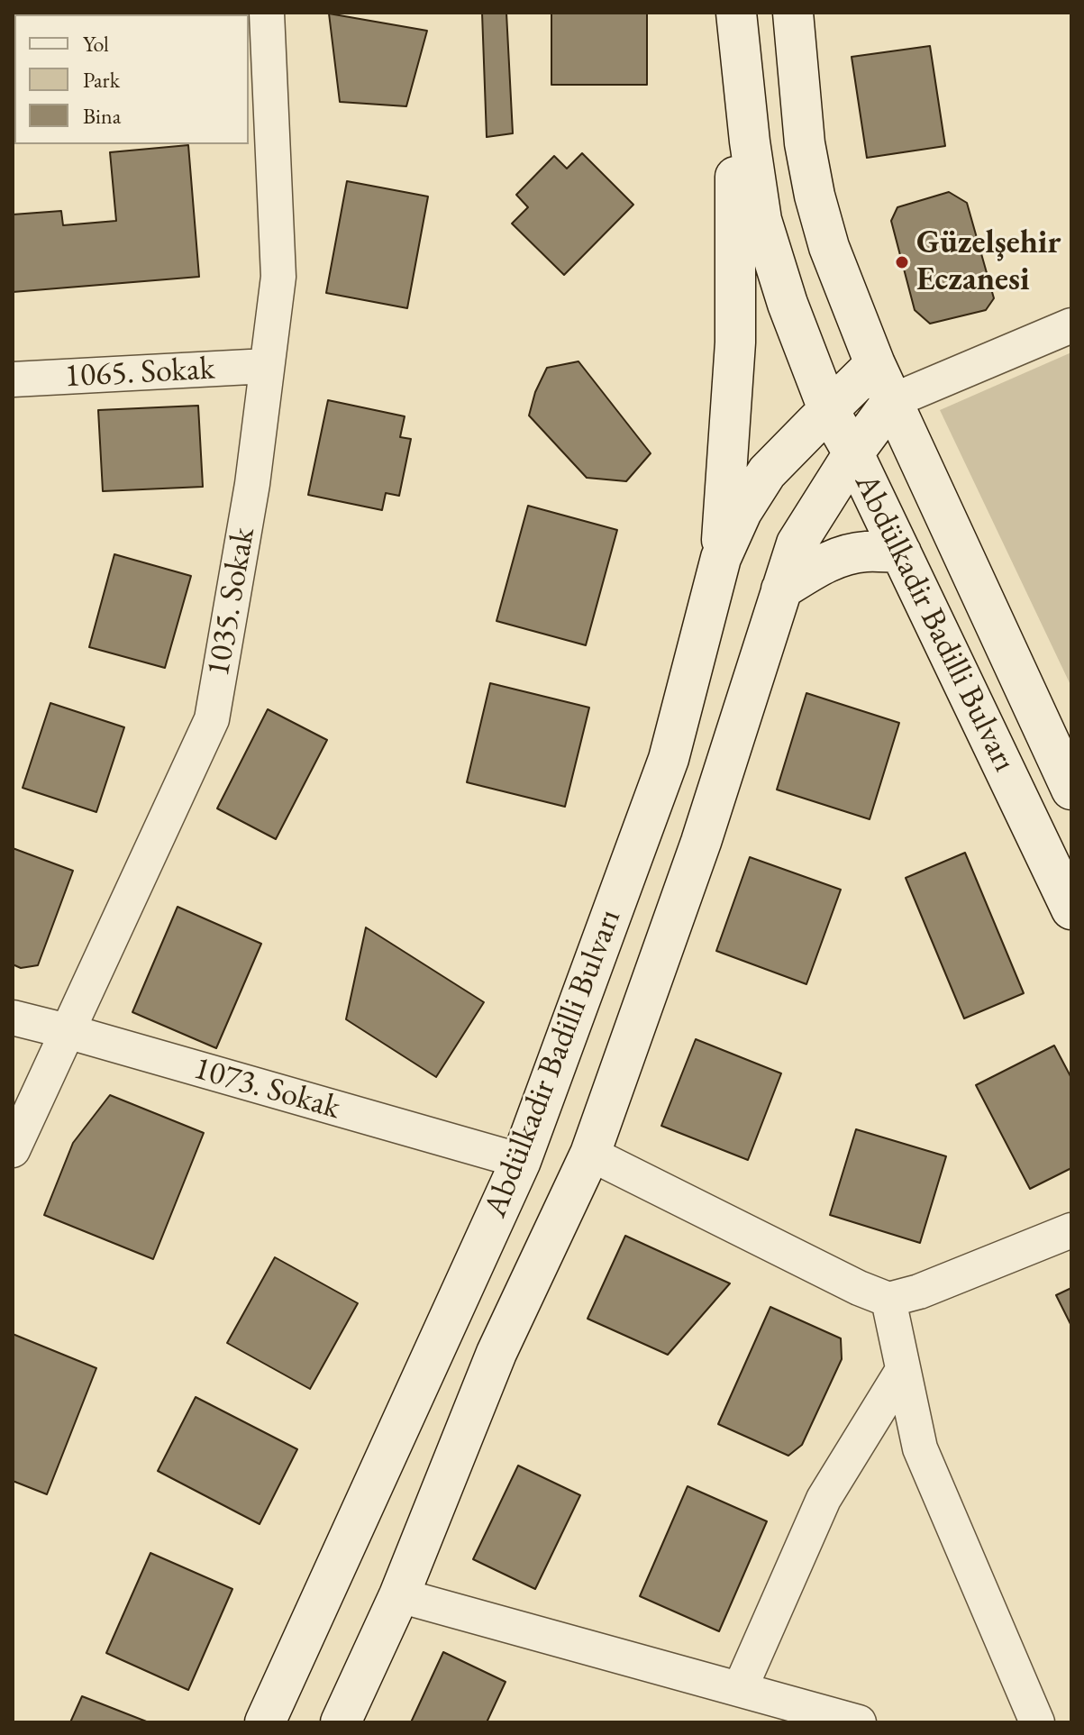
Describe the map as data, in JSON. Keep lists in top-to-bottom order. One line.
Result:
{"streets":{"main road":["Abdülkadir Badilli Bulvarı"],"street":["1065. Sokak","1035. Sokak","1073. Sokak"]},"crossings":[["1065. Sokak","1035. Sokak"],["1035. Sokak","1073. Sokak"],["Abdülkadir Badilli Bulvarı","1073. Sokak"]],"places":["Güzelşehir Eczanesi"],"legend":["Yol","Park","Bina"]}
